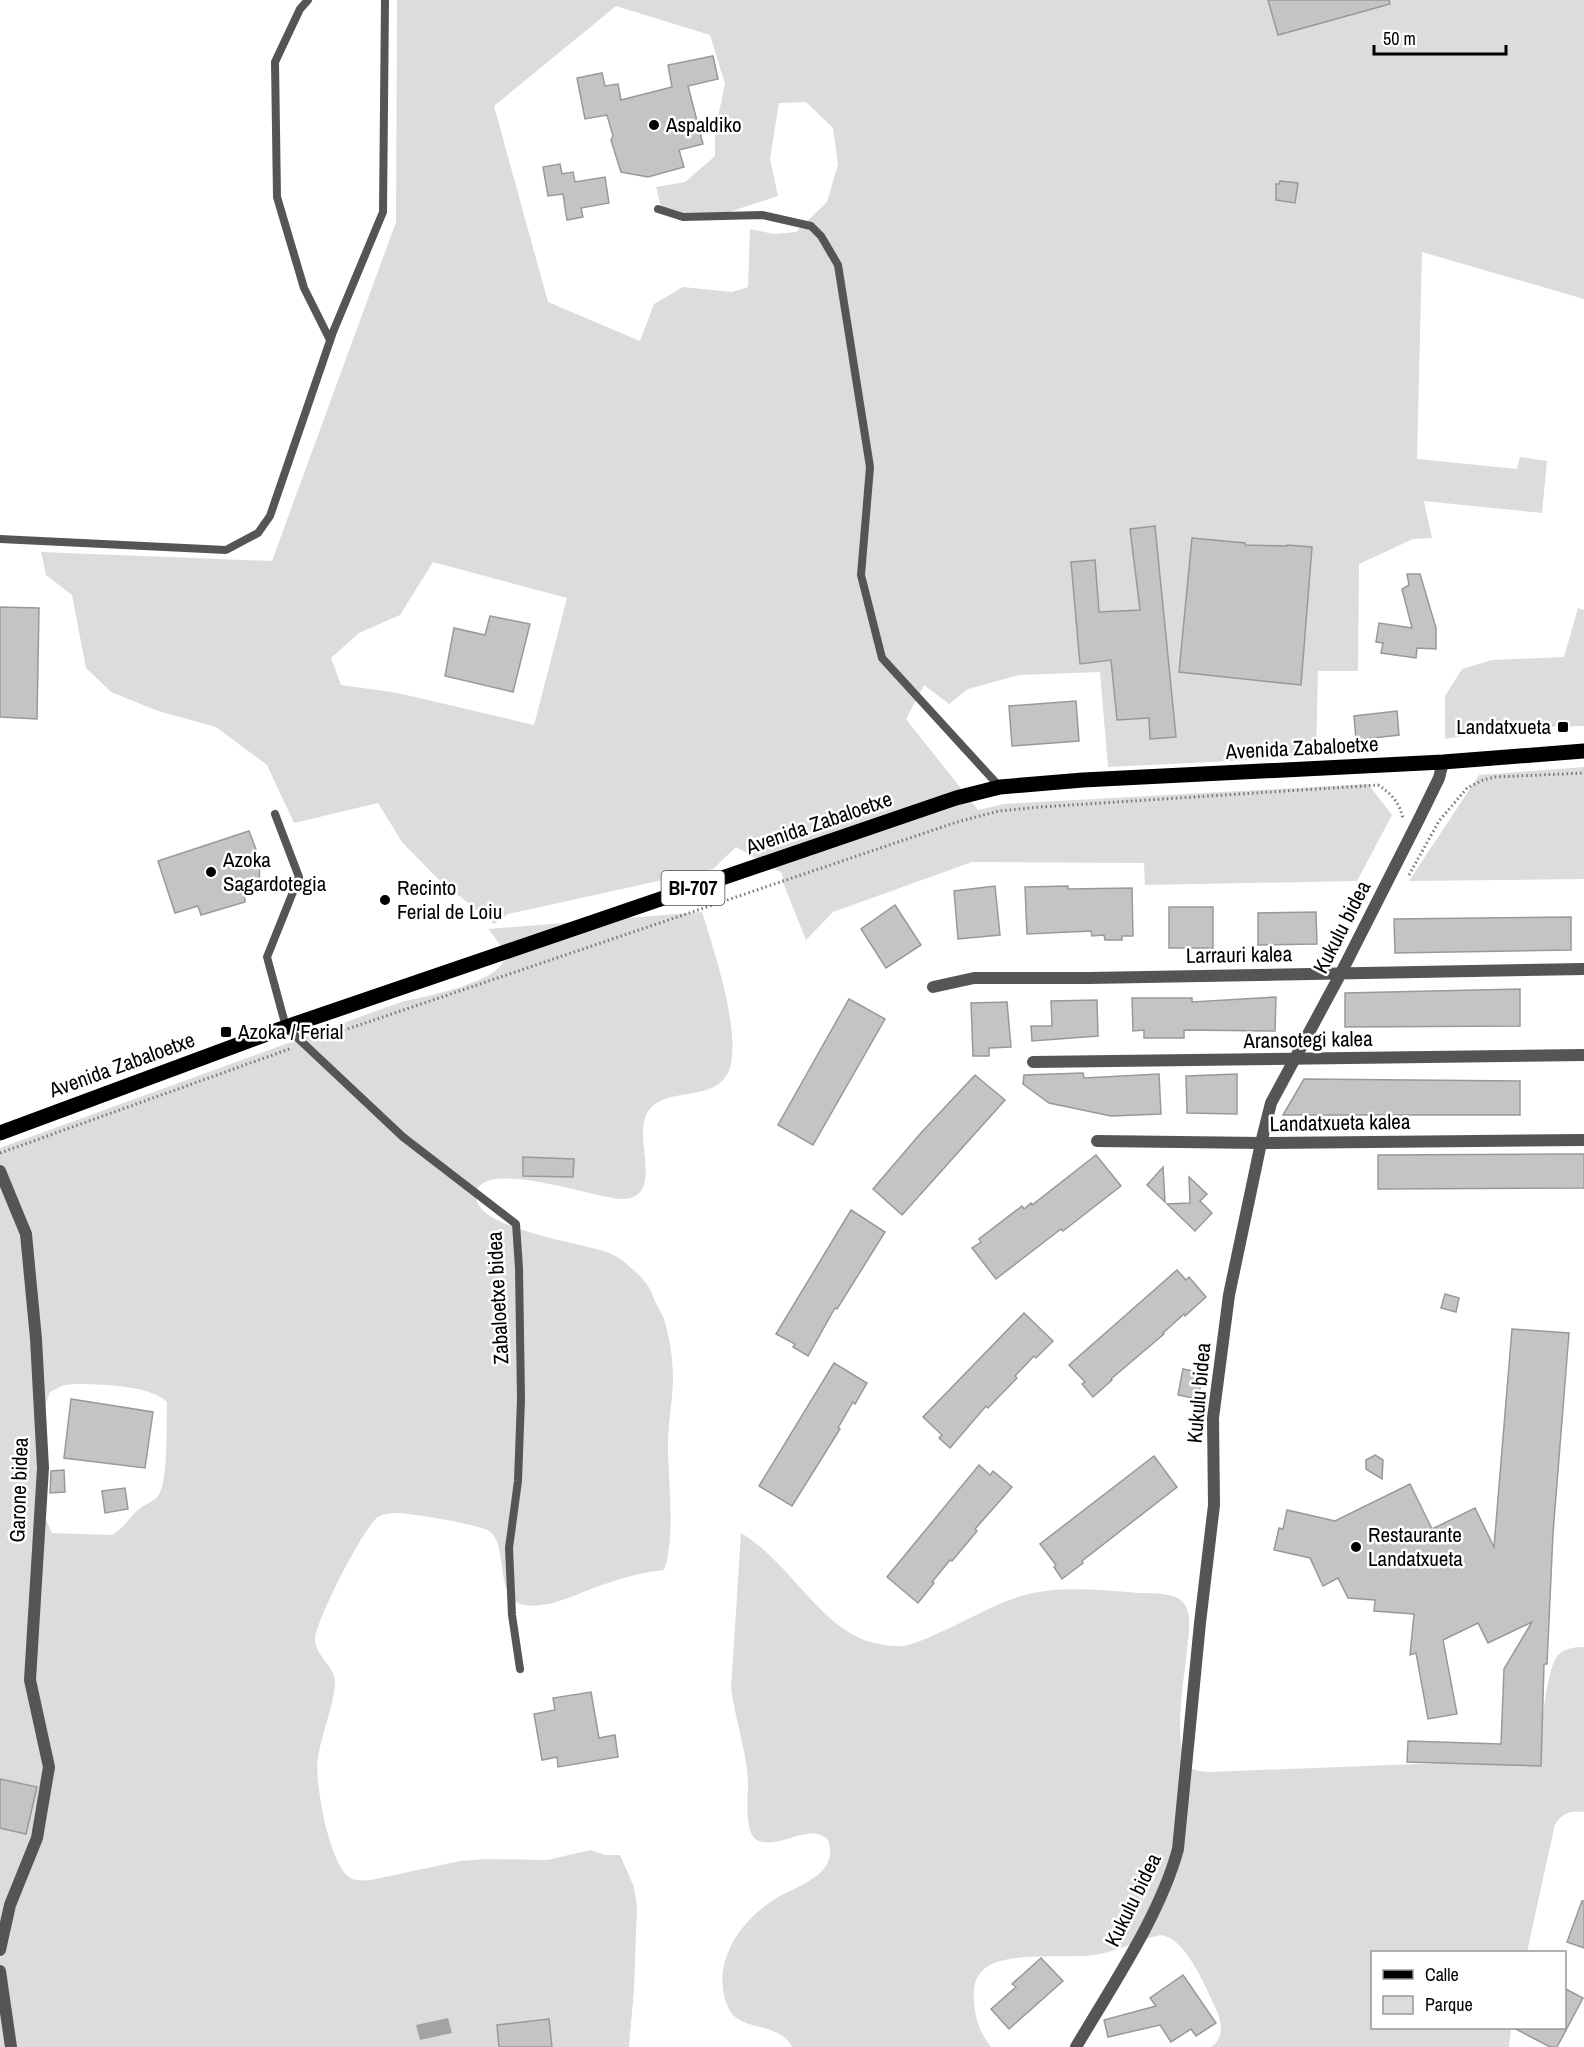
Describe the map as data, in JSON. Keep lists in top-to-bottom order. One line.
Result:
{"streets":{"main road":["Avenida Zabaloetxe","BI-707"],"street":["Kukulu bidea","Larrauri kalea","Aransotegi kalea","Landatxueta kalea","Garone bidea"],"lane":["Zabaloetxe bidea"]},"crossings":[["Avenida Zabaloetxe","Kukulu bidea"],["Avenida Zabaloetxe","Zabaloetxe bidea"],["Kukulu bidea","Larrauri kalea"],["Kukulu bidea","Aransotegi kalea"],["Kukulu bidea","Landatxueta kalea"]],"places":{"other":["Aspaldiko","Azoka Sagardotegia","Recinto Ferial de Loiu","Restaurante Landatxueta"],"transit":["Landatxueta","Azoka / Ferial"]},"legend":["Calle","Parque"],"scale_bar":"50 m"}
